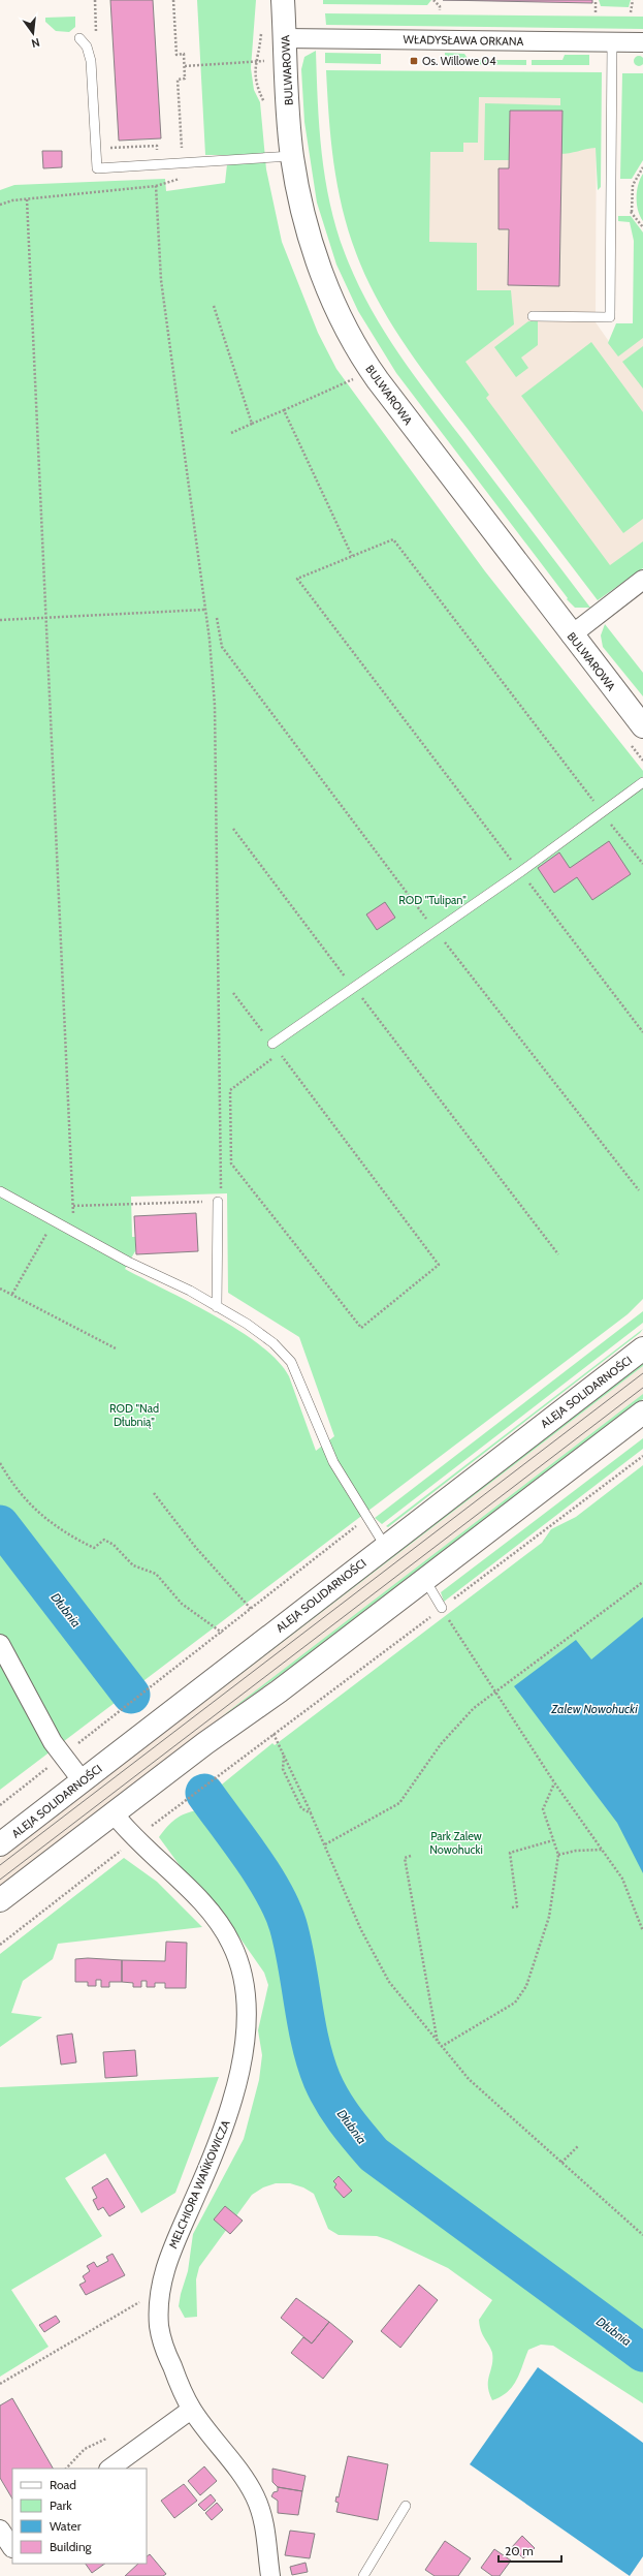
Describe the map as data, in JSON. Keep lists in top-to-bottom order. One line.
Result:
{"streets":{"street":["WŁADYSŁAWA ORKANA","BULWAROWA","ALEJA SOLIDARNOŚCI","MELCHIORA WAŃKOWICZA"]},"crossings":[["WŁADYSŁAWA ORKANA","BULWAROWA"]],"water":["Dłubnia","Zalew Nowohucki"],"parks":["ROD \"Tulipan\"","ROD \"Nad Dłubnią\"","Park Zalew Nowohucki"],"places":{"transit":["Os. Willowe 04"]},"legend":["Road","Park","Water","Building"],"scale_bar":"20 m","north":"bottom"}
